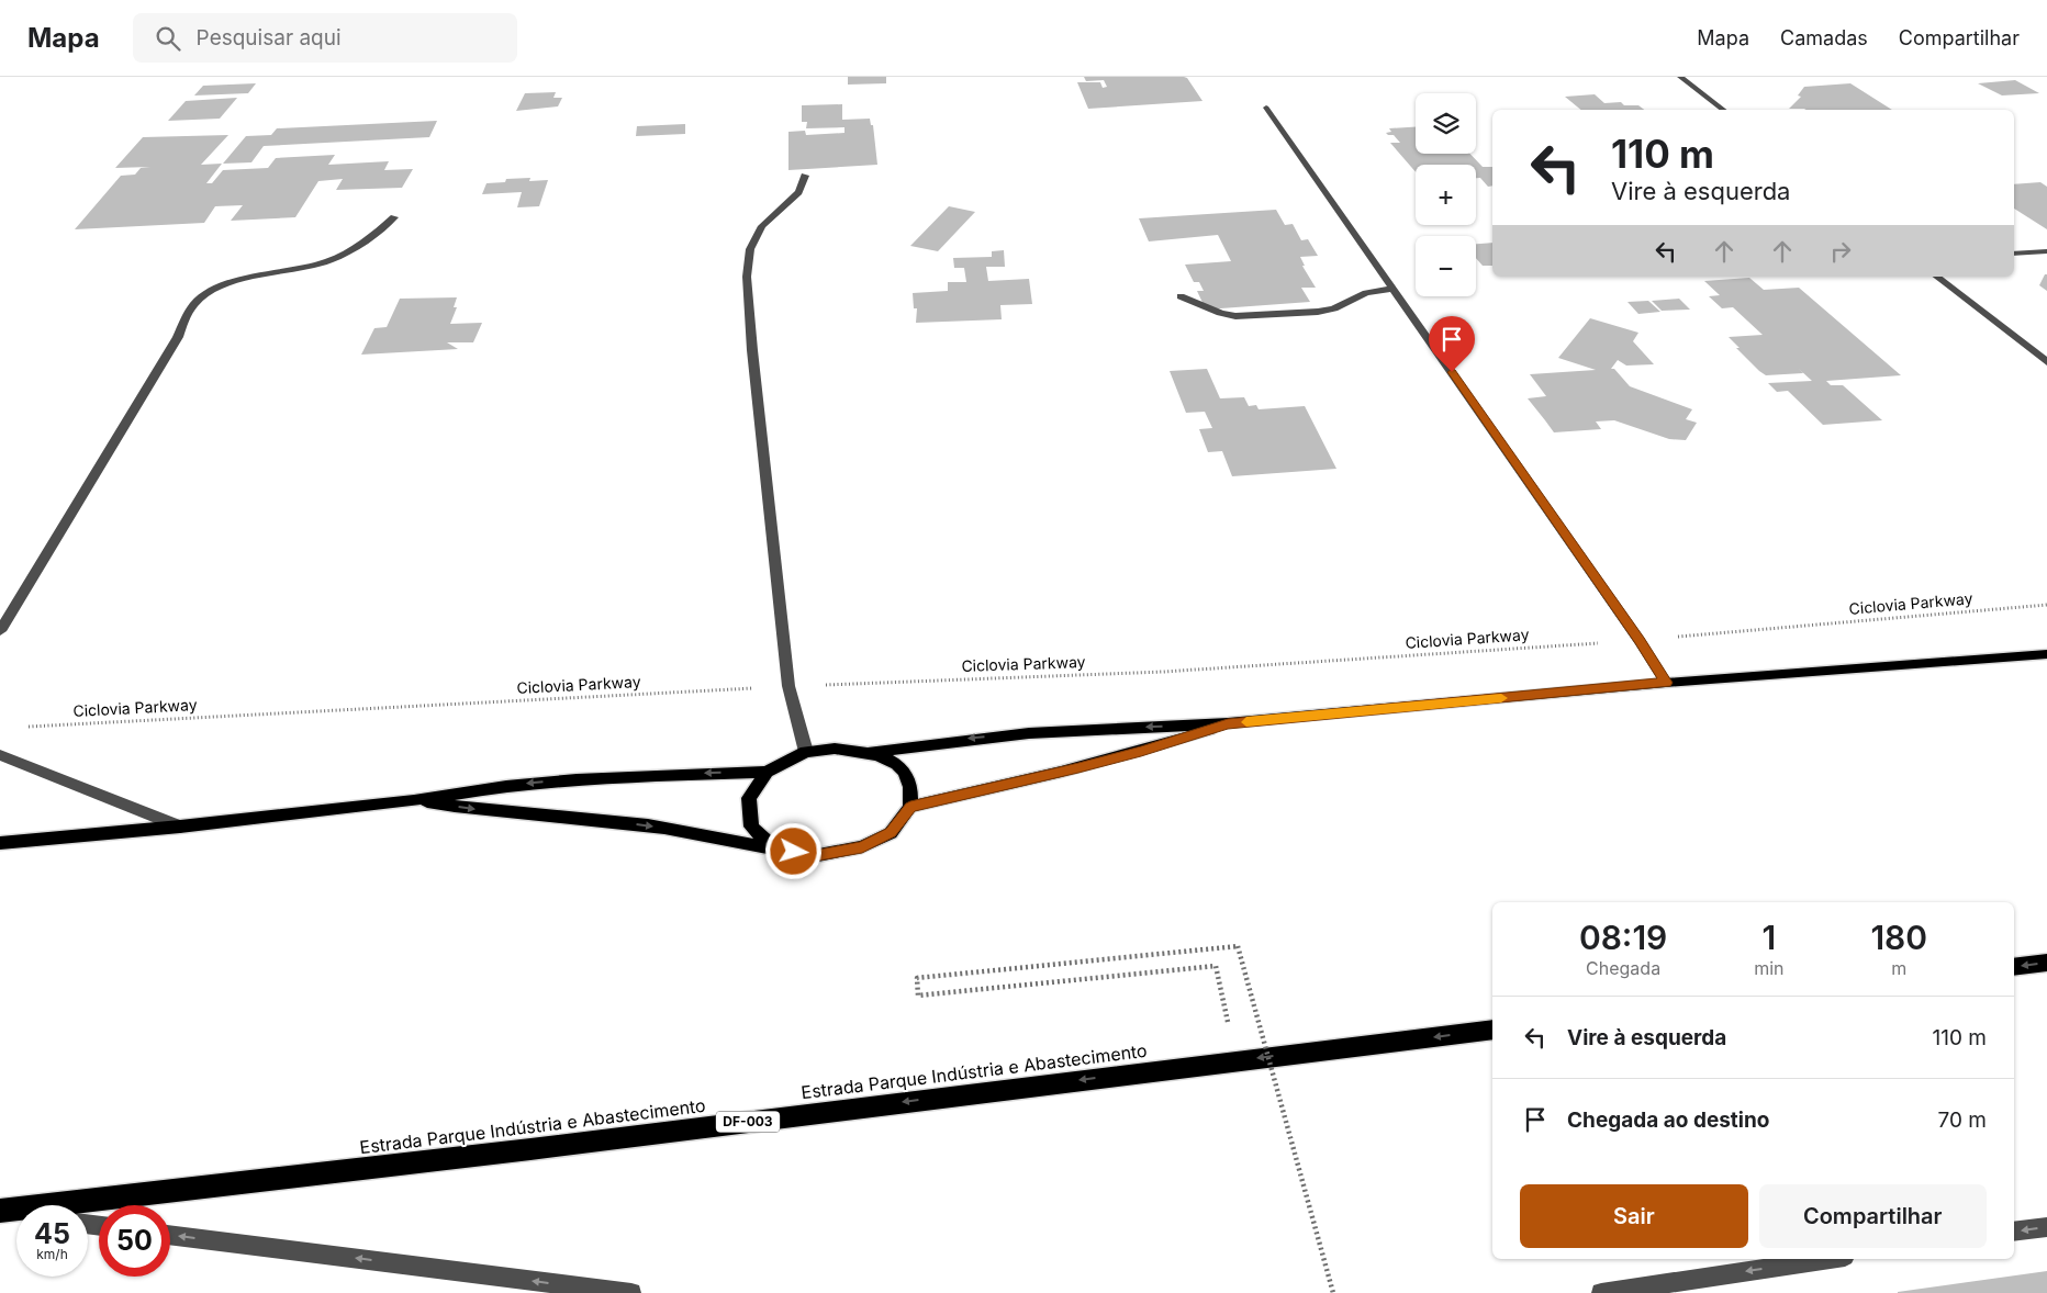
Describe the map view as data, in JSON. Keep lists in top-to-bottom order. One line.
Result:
{"streets":{"highway":["Estrada Parque Indústria e Abastecimento","DF-003"],"path":["Ciclovia Parkway"]},"one_way":["Estrada Parque Indústria e Abastecimento"],"page":{"header":"Mapa","search":"Pesquisar aqui","nav":["Mapa","Camadas","Compartilhar"],"map_buttons":["+","−"],"turn":["110 m","Vire à esquerda"],"eta":["08:19","Chegada","1","min","180","m"],"list":[{"name":"Vire à esquerda","value":"110 m"},{"name":"Chegada ao destino","value":"70 m"}],"buttons":["Sair","Compartilhar"],"speed":"45 km/h","limit":"50"}}
